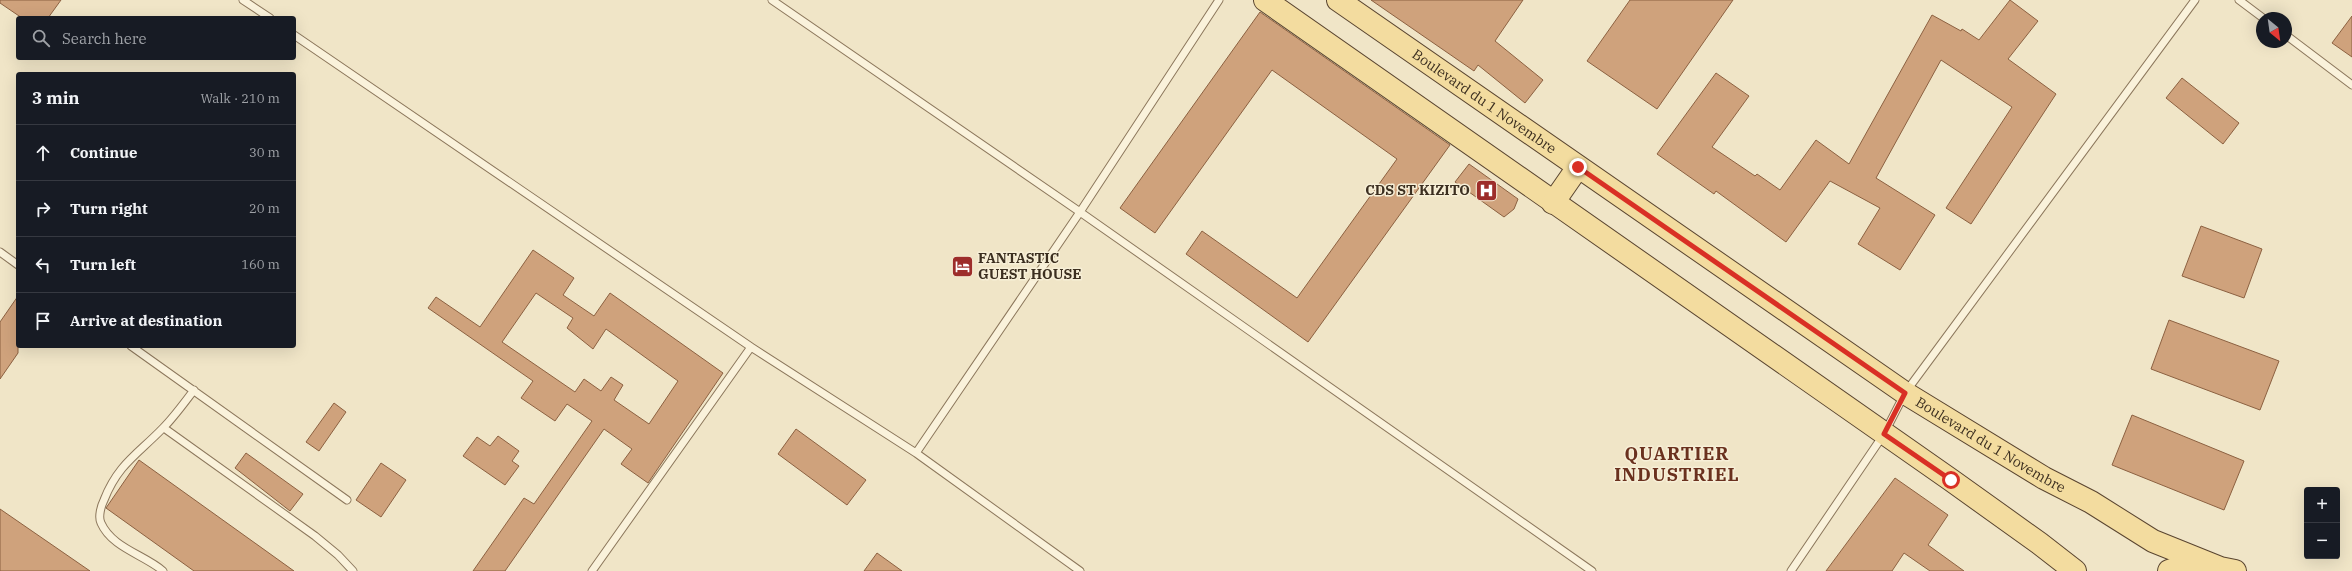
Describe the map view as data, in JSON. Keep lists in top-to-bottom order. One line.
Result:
{"streets":{"main road":["Boulevard du 1 Novembre"]},"districts":["QUARTIER INDUSTRIEL"],"places":{"hospital":["CDS ST KIZITO"],"hotel":["FANTASTIC GUEST HOUSE"]},"north":"bottom right","page":{"search":"Search here","heading":["3 min","Walk · 210 m"],"list":[["Continue","30 m"],["Turn right","20 m"],["Turn left","160 m"],"Arrive at destination"],"map_buttons":["+","−"]}}
